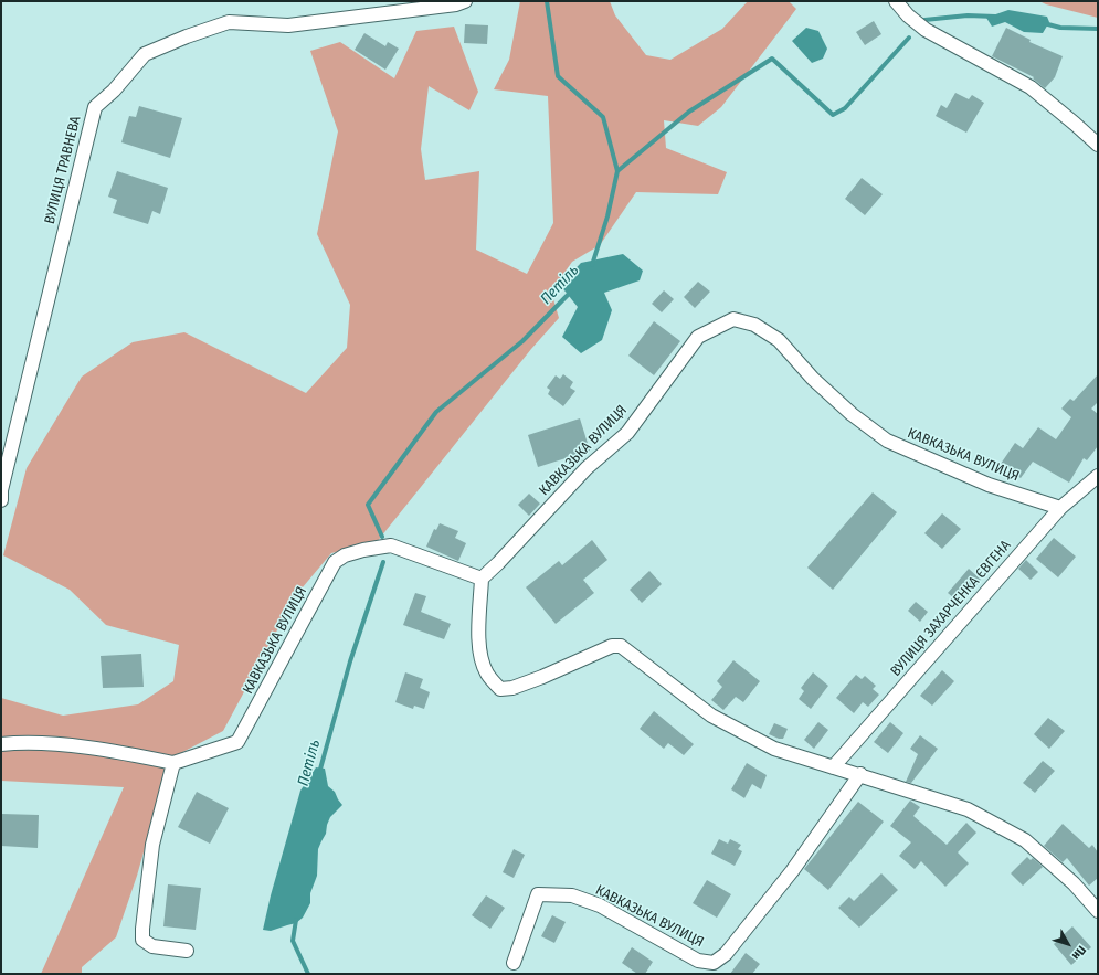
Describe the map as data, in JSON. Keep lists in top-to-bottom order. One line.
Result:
{"streets":{"street":["ВУЛИЦЯ ТРАВНЕВА","КАВКАЗЬКА ВУЛИЦЯ","ВУЛИЦЯ ЗАХАРЧЕНКА ЄВГЕНА"]},"crossings":[["КАВКАЗЬКА ВУЛИЦЯ","ВУЛИЦЯ ЗАХАРЧЕНКА ЄВГЕНА"]],"water":["Петіль"],"north":"bottom right"}
